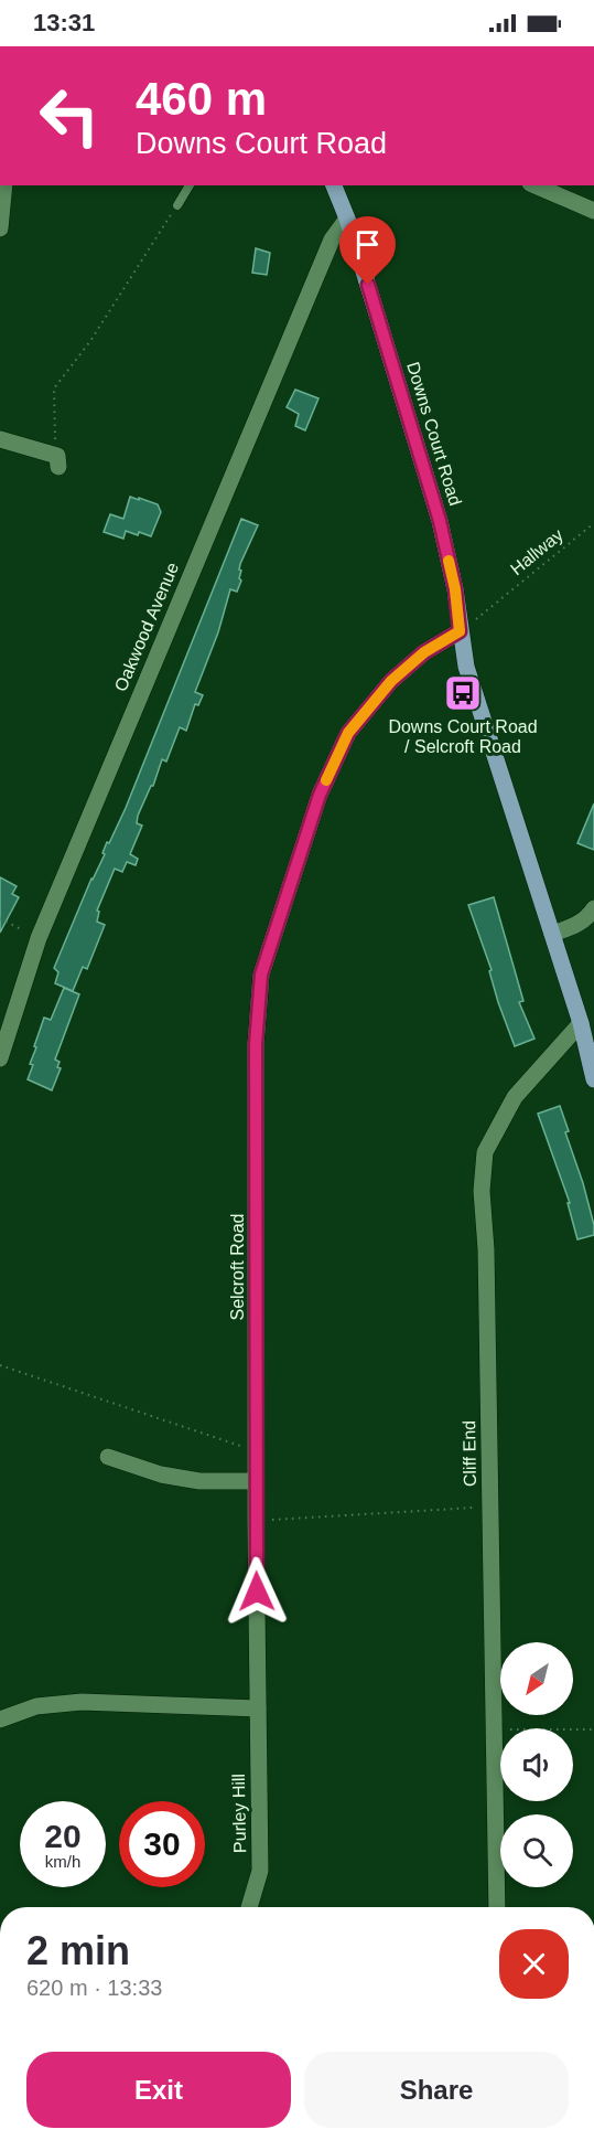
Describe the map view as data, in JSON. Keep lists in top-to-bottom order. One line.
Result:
{"streets":{"main road":["Downs Court Road"],"street":["Oakwood Avenue","Selcroft Road","Cliff End","Purley Hill"],"path":["Hallway"]},"crossings":[["Downs Court Road","Hallway"],["Downs Court Road","Oakwood Avenue"],["Downs Court Road","Selcroft Road"],["Downs Court Road","Cliff End"],["Hallway","Selcroft Road"],["Selcroft Road","Purley Hill"]],"places":{"bus stop":["Downs Court Road / Selcroft Road"]},"north":"bottom left","page":{"status":"13:31","turn":["460 m","Downs Court Road"],"speed":"20 km/h","limit":"30","heading":["2 min","620 m · 13:33"],"buttons":["Exit","Share"]}}
